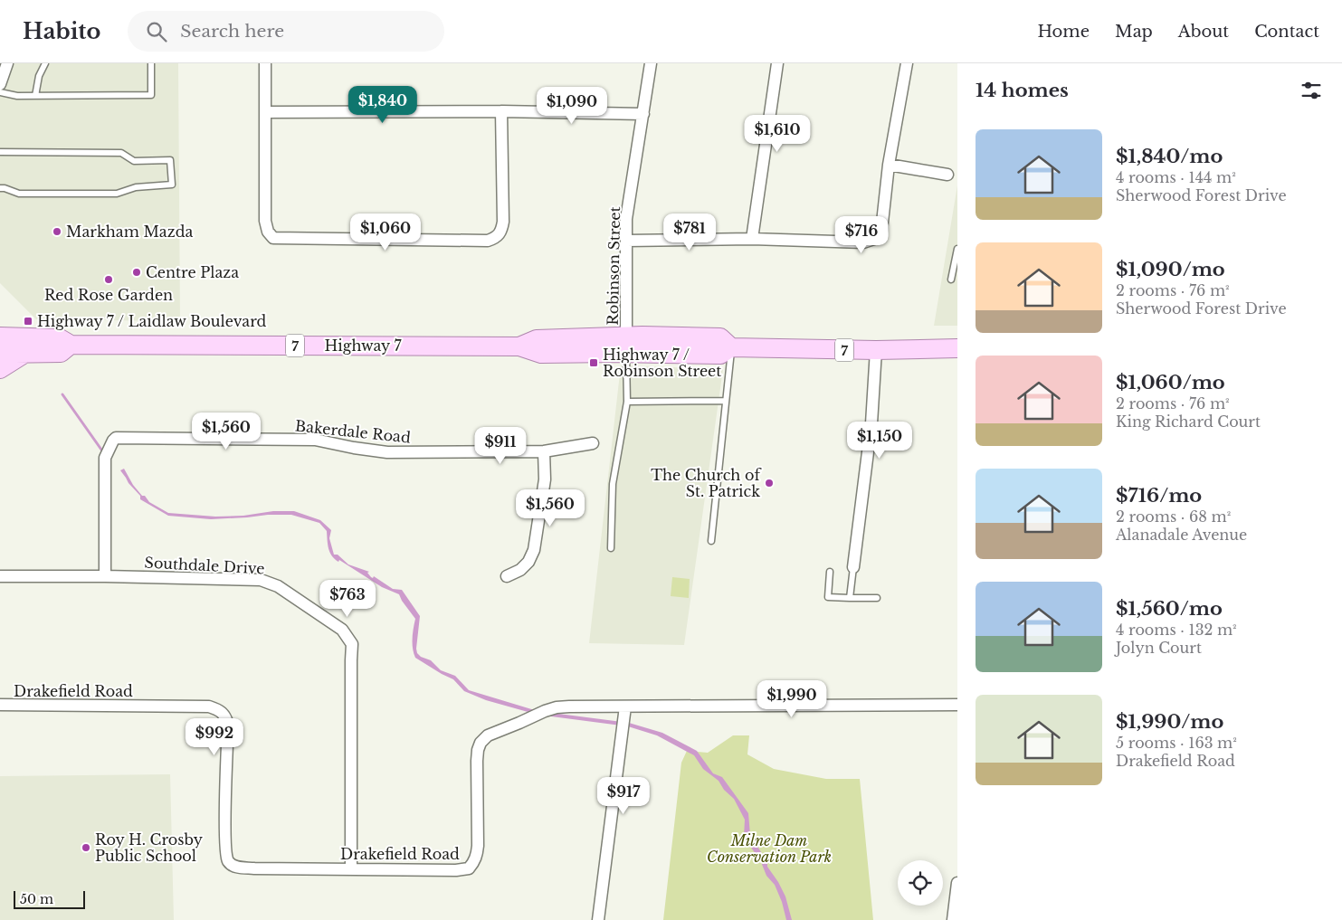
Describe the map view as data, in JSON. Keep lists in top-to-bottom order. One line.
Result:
{"streets":{"main road":["7","Highway 7"],"street":["Robinson Street","Bakerdale Road","Southdale Drive","Drakefield Road"]},"crossings":[["Robinson Street","Highway 7"],["Bakerdale Road","Southdale Drive"],["Southdale Drive","Drakefield Road"]],"parks":["Milne Dam Conservation Park"],"places":{"other":["Markham Mazda","Centre Plaza","Red Rose Garden","The Church of St. Patrick","Roy H. Crosby Public School"],"transit":["Highway 7 / Laidlaw Boulevard","Highway 7 / Robinson Street"]},"scale_bar":"50 m","page":{"header":"Habito","search":"Search here","nav":["Home","Map","About","Contact"],"heading":"14 homes","price":["$1,840","$1,090","$1,610","$1,060","$781","$716","$1,560","$1,150","$911","$1,560","$763","$1,990","$992","$917"],"list":[{"name":"$1,840/mo","note":"4 rooms · 144 m² · Sherwood Forest Drive"},{"name":"$1,090/mo","note":"2 rooms · 76 m² · Sherwood Forest Drive"},{"name":"$1,060/mo","note":"2 rooms · 76 m² · King Richard Court"},{"name":"$716/mo","note":"2 rooms · 68 m² · Alanadale Avenue"},{"name":"$1,560/mo","note":"4 rooms · 132 m² · Jolyn Court"},{"name":"$1,990/mo","note":"5 rooms · 163 m² · Drakefield Road"}],"scale":"50 m"}}
